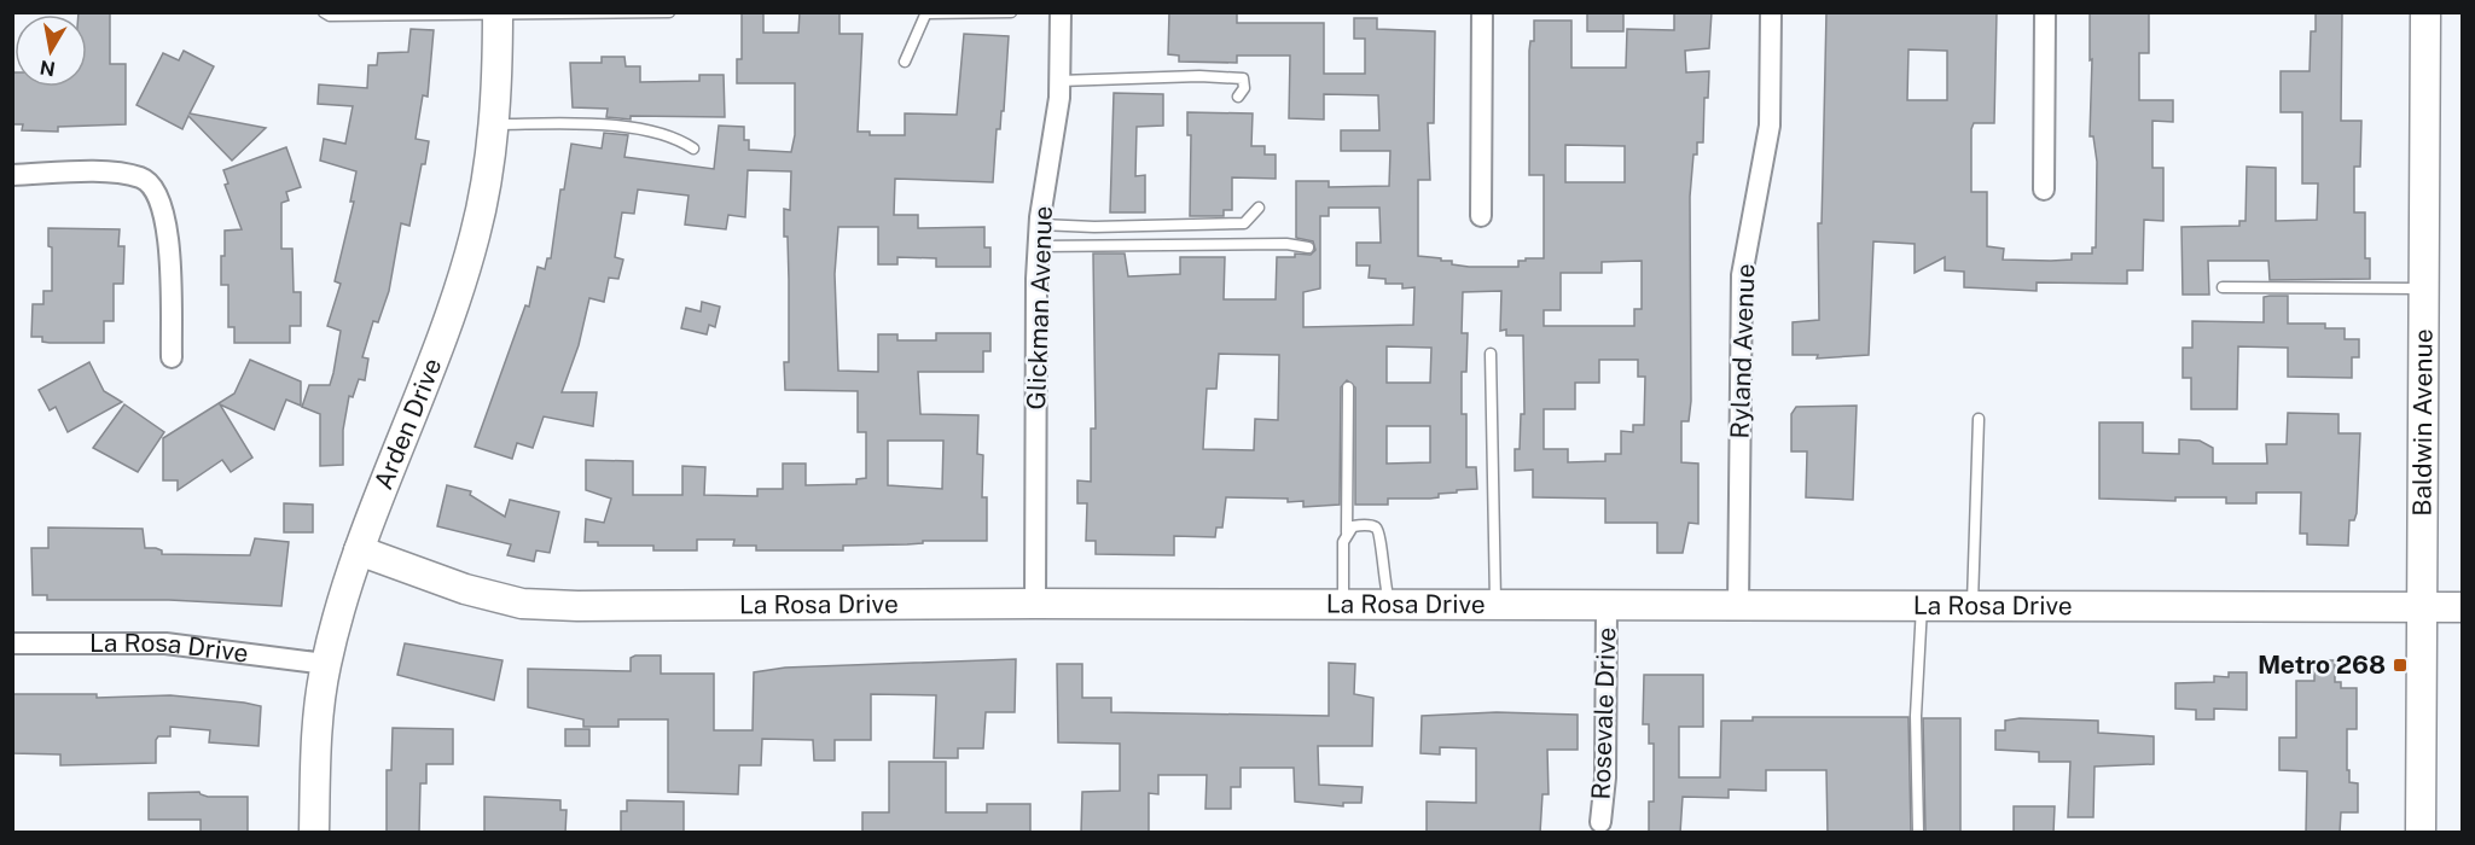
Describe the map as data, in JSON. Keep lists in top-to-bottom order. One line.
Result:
{"streets":{"street":["Glickman Avenue","Ryland Avenue","Arden Drive","Baldwin Avenue","La Rosa Drive","Rosevale Drive"]},"crossings":[["Glickman Avenue","La Rosa Drive"],["Ryland Avenue","La Rosa Drive"],["Arden Drive","La Rosa Drive"],["Baldwin Avenue","La Rosa Drive"],["La Rosa Drive","Rosevale Drive"]],"places":{"transit":["Metro 268"]},"north":"bottom"}
